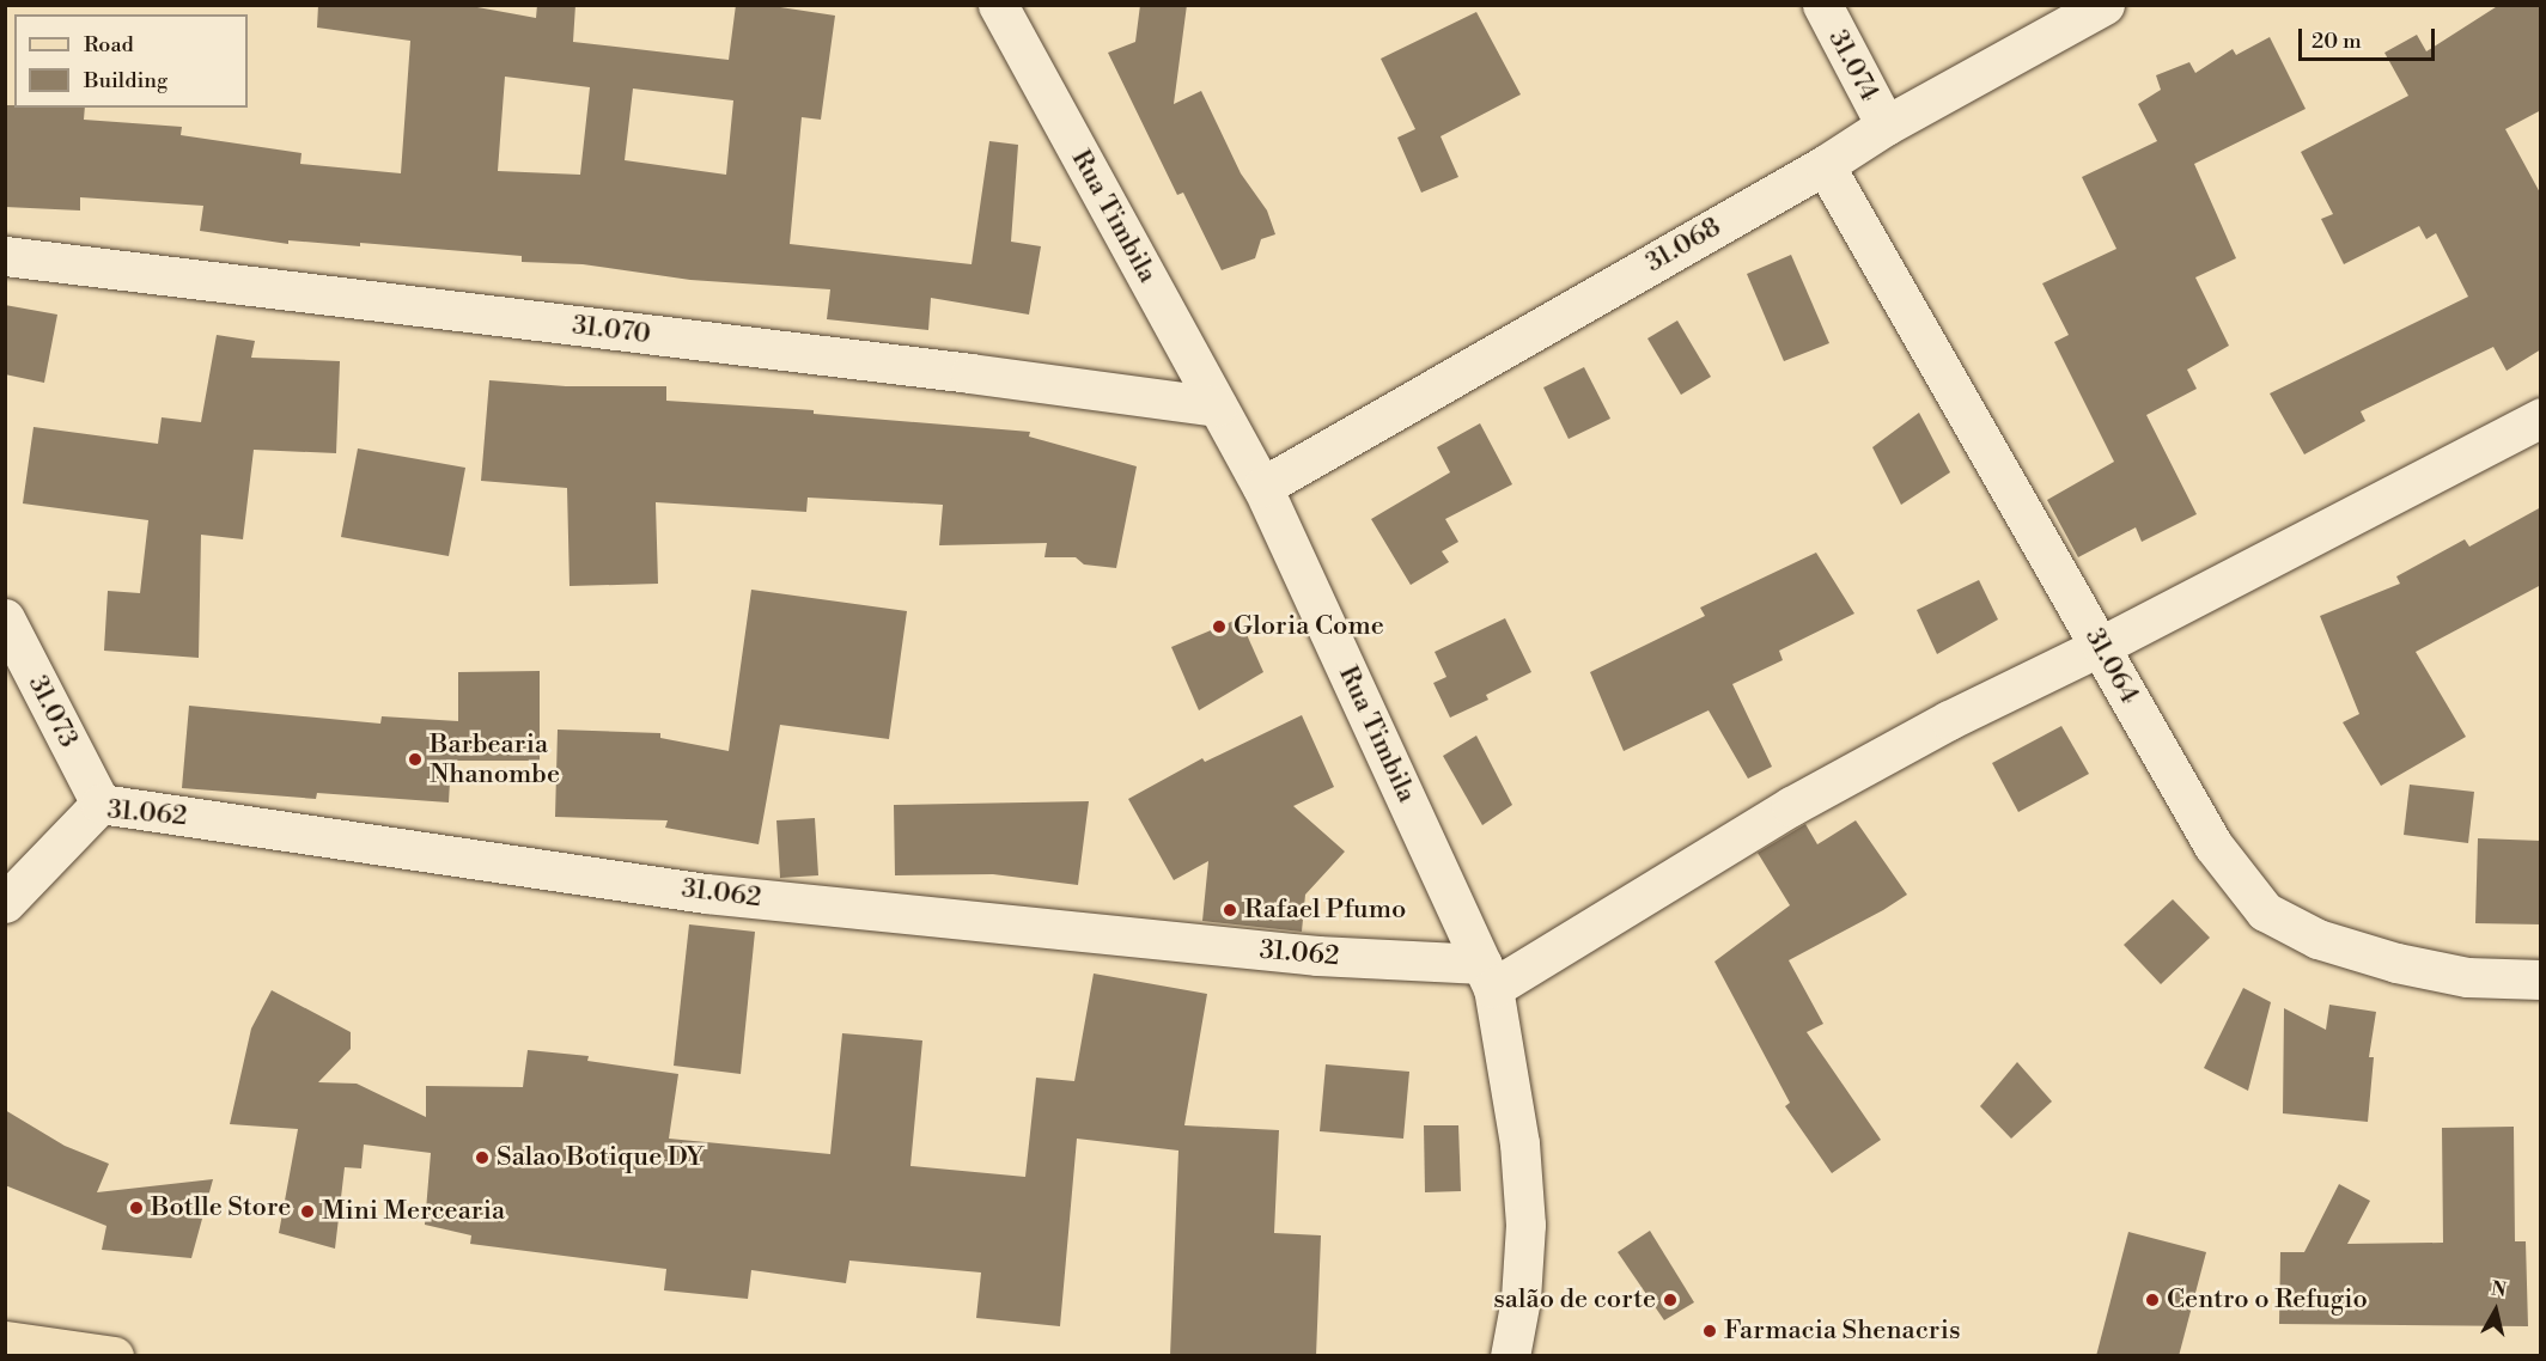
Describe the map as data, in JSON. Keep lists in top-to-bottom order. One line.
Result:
{"streets":{"street":["31.074","Rua Timbila","31.068","31.070","31.064","31.073","31.062"]},"crossings":[["31.074","31.068"],["Rua Timbila","31.068"],["Rua Timbila","31.070"],["Rua Timbila","31.062"],["31.068","31.064"],["31.073","31.062"]],"places":["Gloria Come","Barbearia Nhanombe","Rafael Pfumo","Salao Botique DY","Botlle Store","Mini Mercearia","salão de corte","Centro o Refugio","Farmacia Shenacris"],"legend":["Road","Building"],"scale_bar":"20 m","north":"top"}
